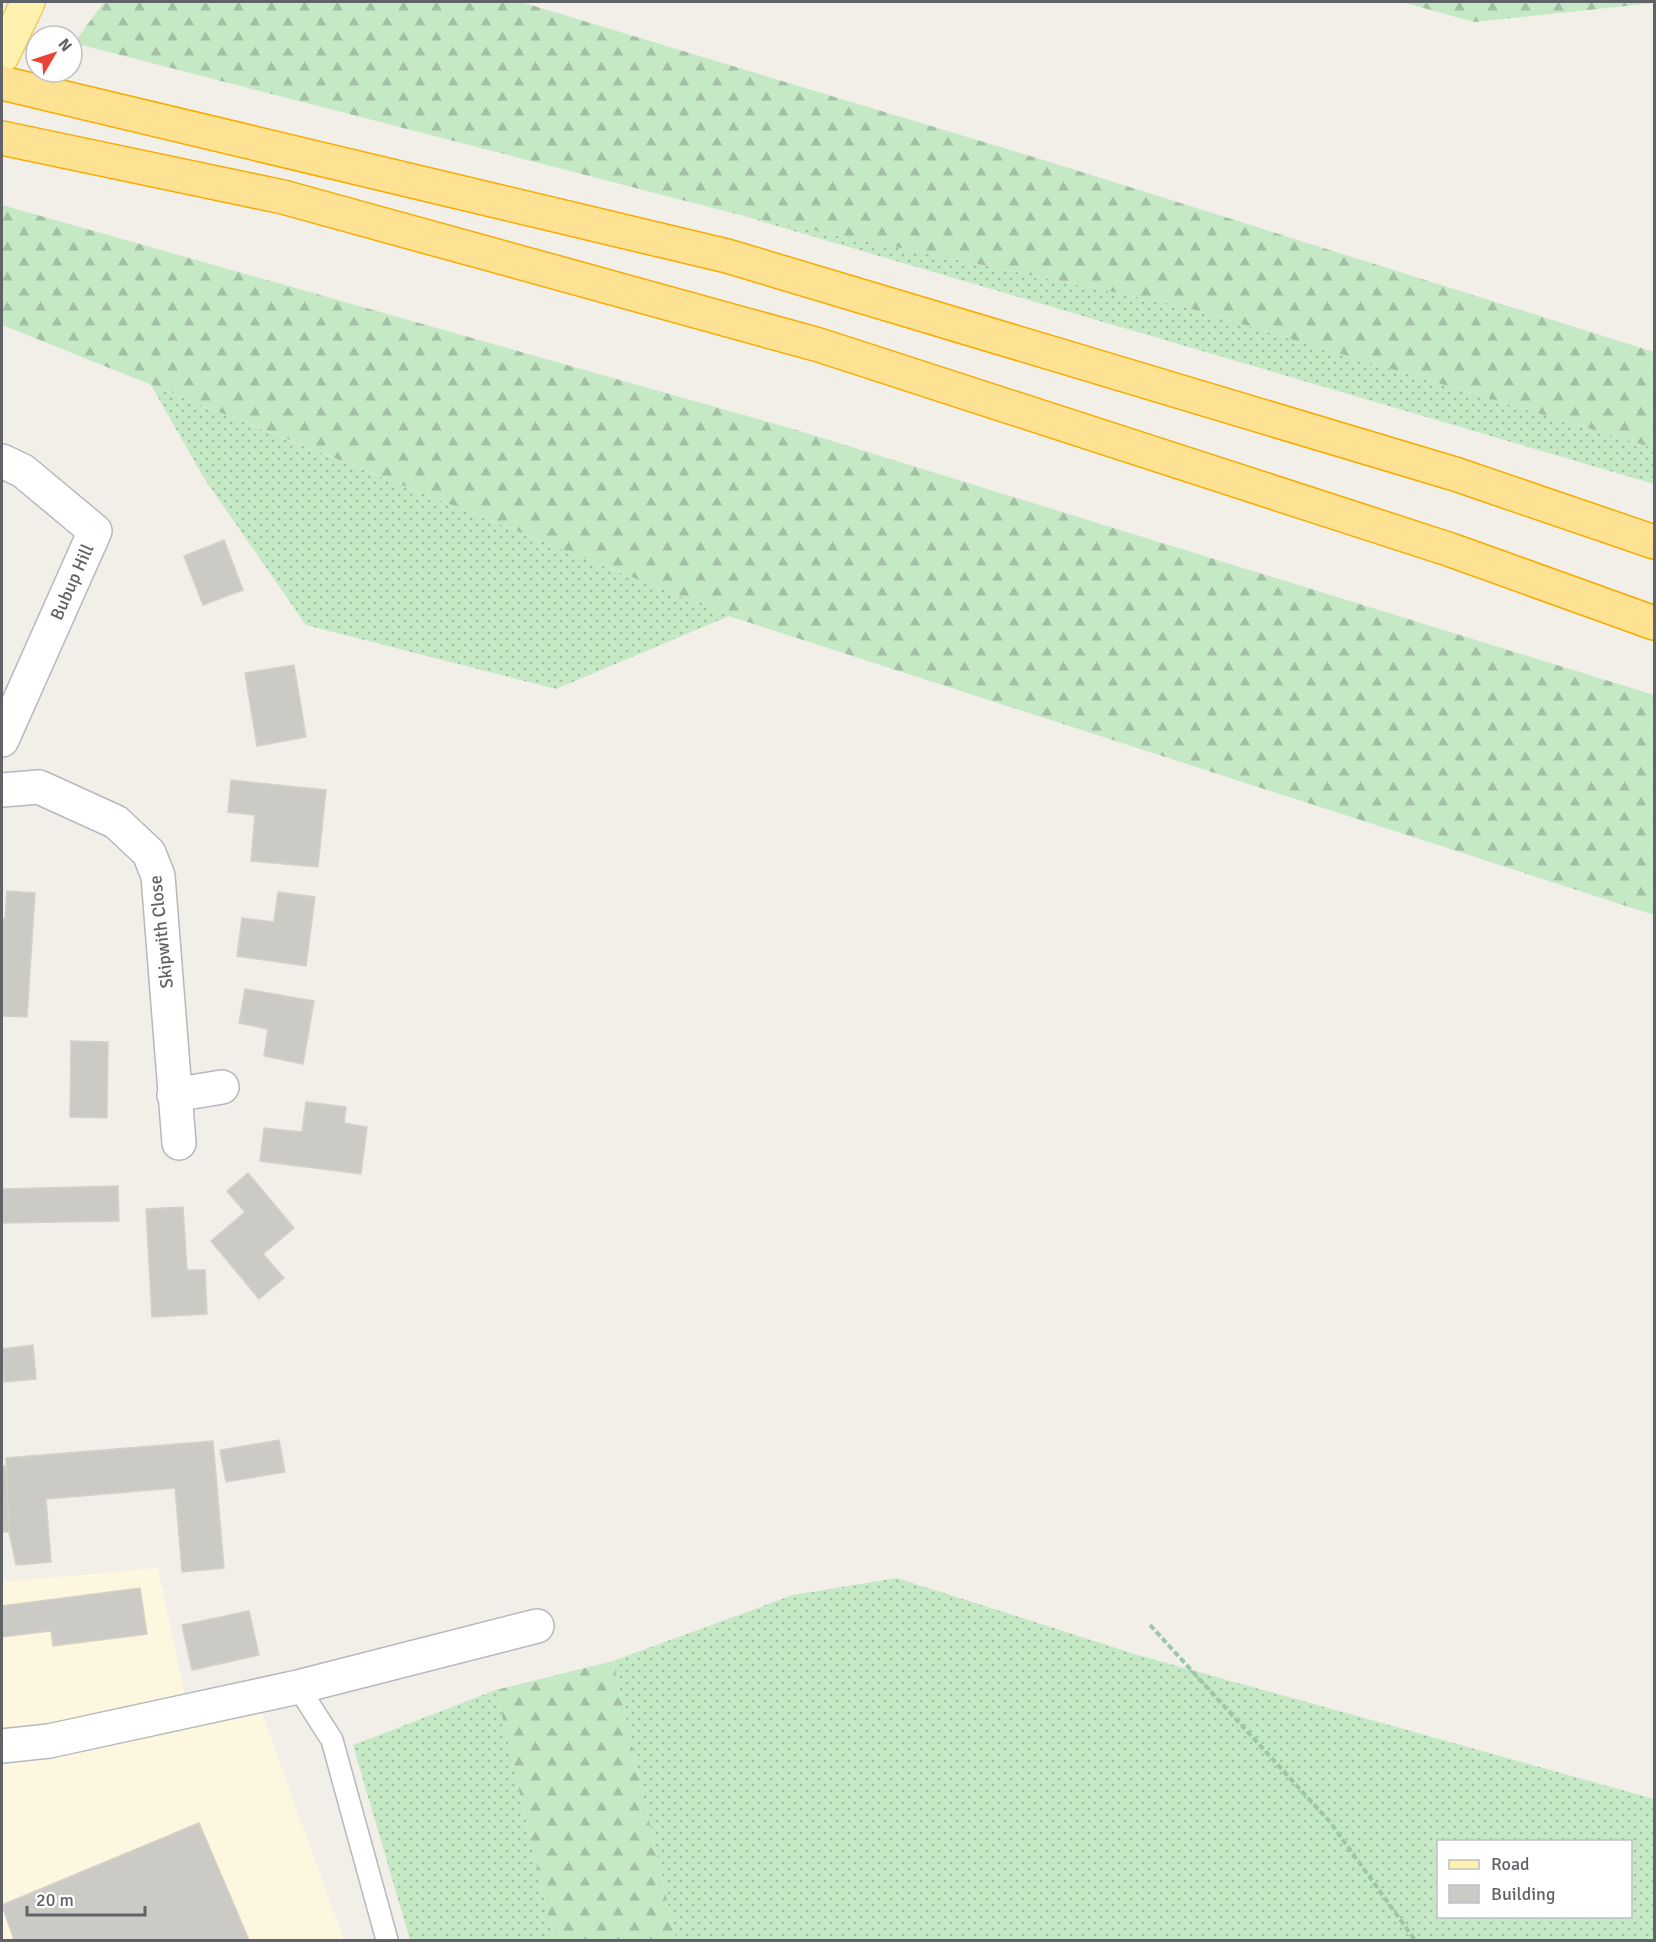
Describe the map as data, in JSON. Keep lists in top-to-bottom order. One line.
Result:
{"streets":{"street":["Bubup Hill","Skipwith Close"]},"legend":["Road","Building"],"scale_bar":"20 m","north":"top right"}
